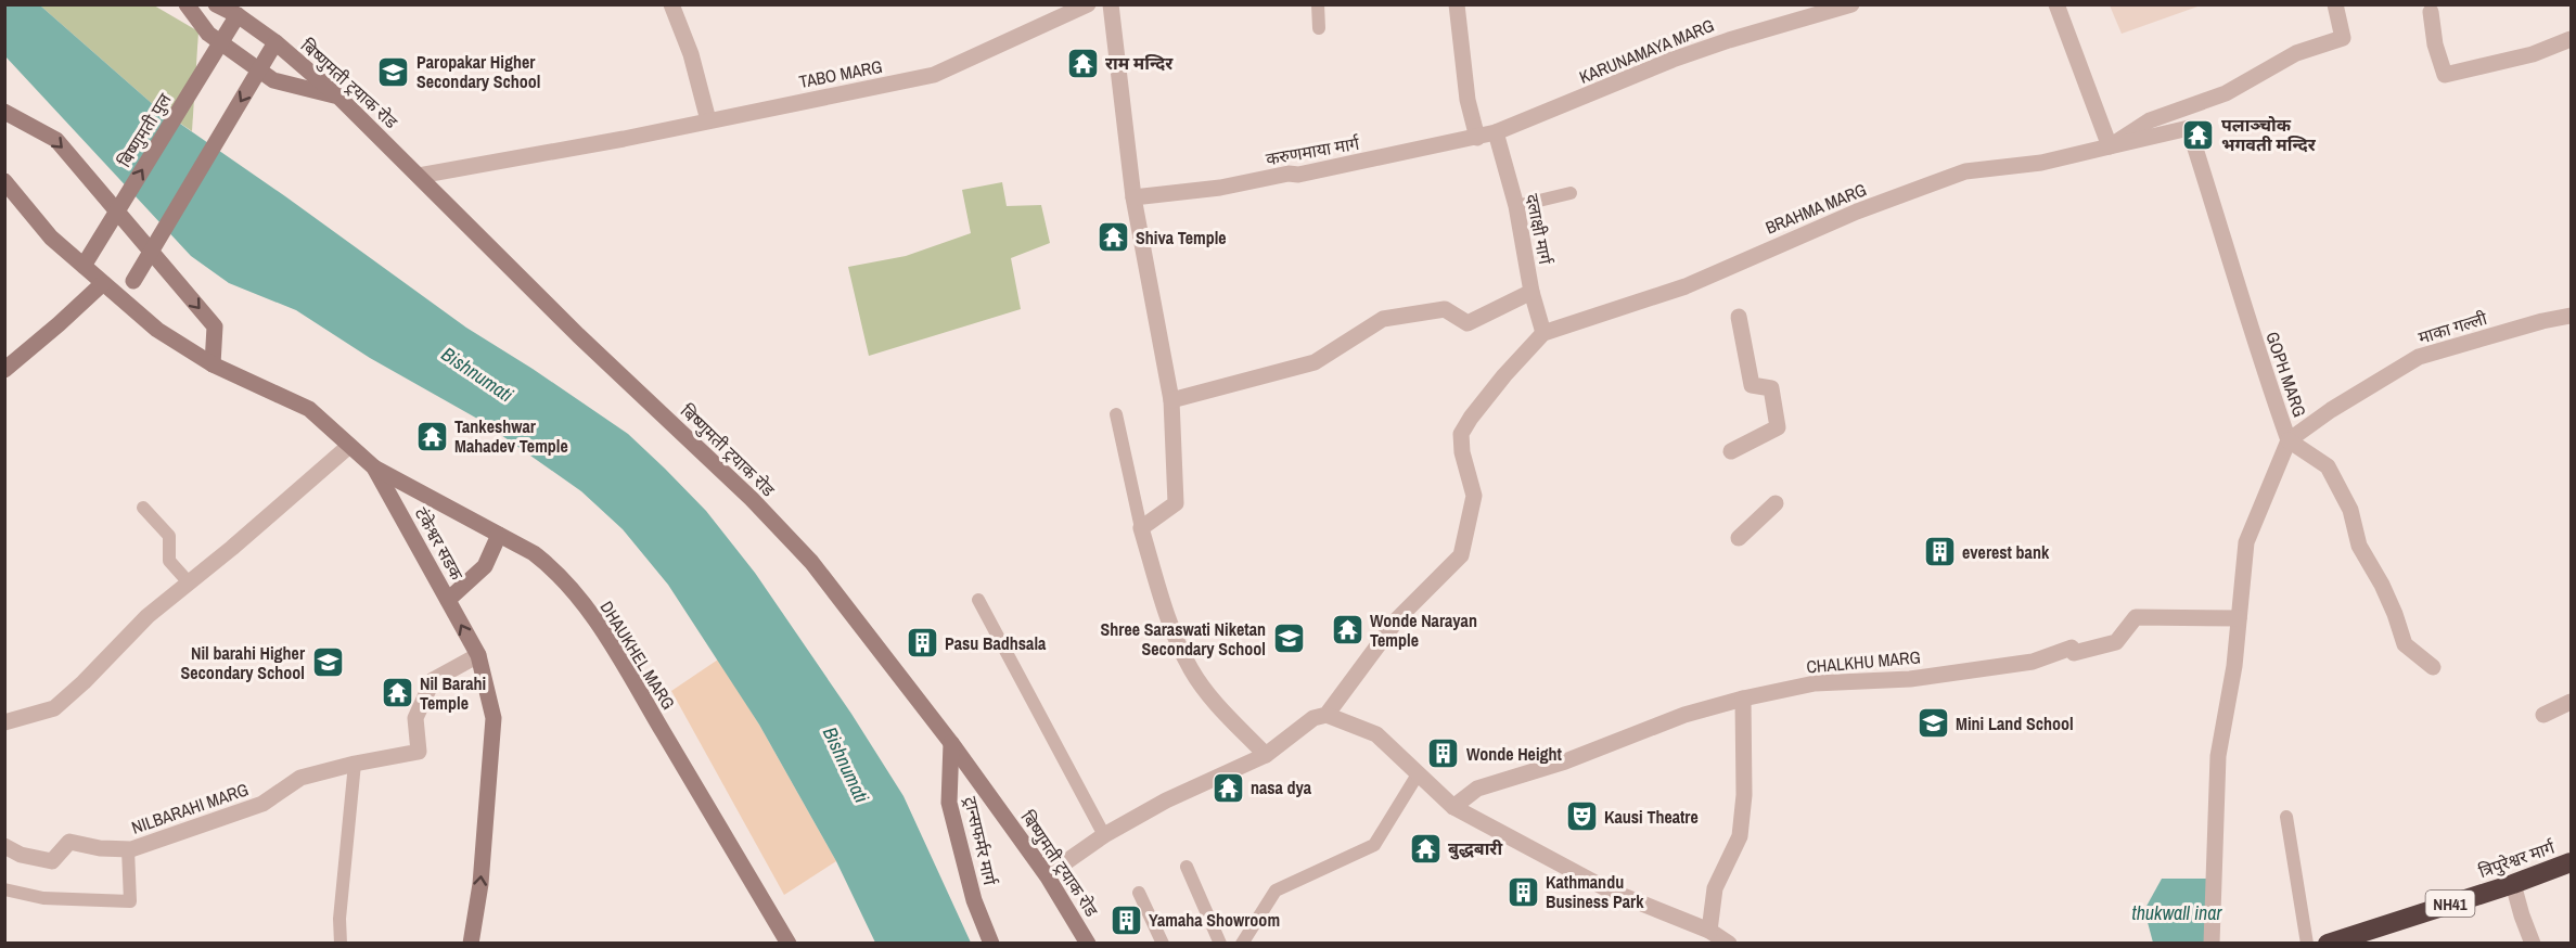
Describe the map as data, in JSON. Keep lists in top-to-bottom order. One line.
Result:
{"streets":{"highway":["त्रिपुरेश्वर मार्ग","NH41"],"main road":["बिष्णुमती ट्रयाक रोड","बिष्णुमती पुल","टंकेश्वर सडक","DHAUKHEL MARG","ट्रान्सफर्मर मार्ग"],"street":["KARUNAMAYA MARG","TABO MARG","करुणमाया मार्ग","BRAHMA MARG","दलाक्षी मार्ग","माका गल्ली","GOPH MARG","CHALKHU MARG","NILBARAHI MARG"]},"crossings":[["KARUNAMAYA MARG","करुणमाया मार्ग"],["KARUNAMAYA MARG","दलाक्षी मार्ग"],["TABO MARG","बिष्णुमती ट्रयाक रोड"],["बिष्णुमती ट्रयाक रोड","बिष्णुमती पुल"],["बिष्णुमती ट्रयाक रोड","ट्रान्सफर्मर मार्ग"],["बिष्णुमती पुल","टंकेश्वर सडक"],["करुणमाया मार्ग","दलाक्षी मार्ग"],["BRAHMA MARG","दलाक्षी मार्ग"],["BRAHMA MARG","GOPH MARG"],["माका गल्ली","GOPH MARG"],["GOPH MARG","CHALKHU MARG"],["टंकेश्वर सडक","DHAUKHEL MARG"],["टंकेश्वर सडक","NILBARAHI MARG"]],"one_way":["टंकेश्वर सडक"],"water":["Bishnumati","thukwall inar"],"places":{"temple":["राम मन्दिर","पलाञ्चोक भगवती मन्दिर","Shiva Temple","Tankeshwar Mahadev Temple","Wonde Narayan Temple","Nil Barahi Temple","nasa dya","बुद्धबारी"],"school or university":["Paropakar Higher Secondary School","Shree Saraswati Niketan Secondary School","Nil barahi Higher Secondary School","Mini Land School"],"building":["everest bank","Pasu Badhsala","Wonde Height","Kathmandu Business Park","Yamaha Showroom"],"theatre":["Kausi Theatre"]}}
